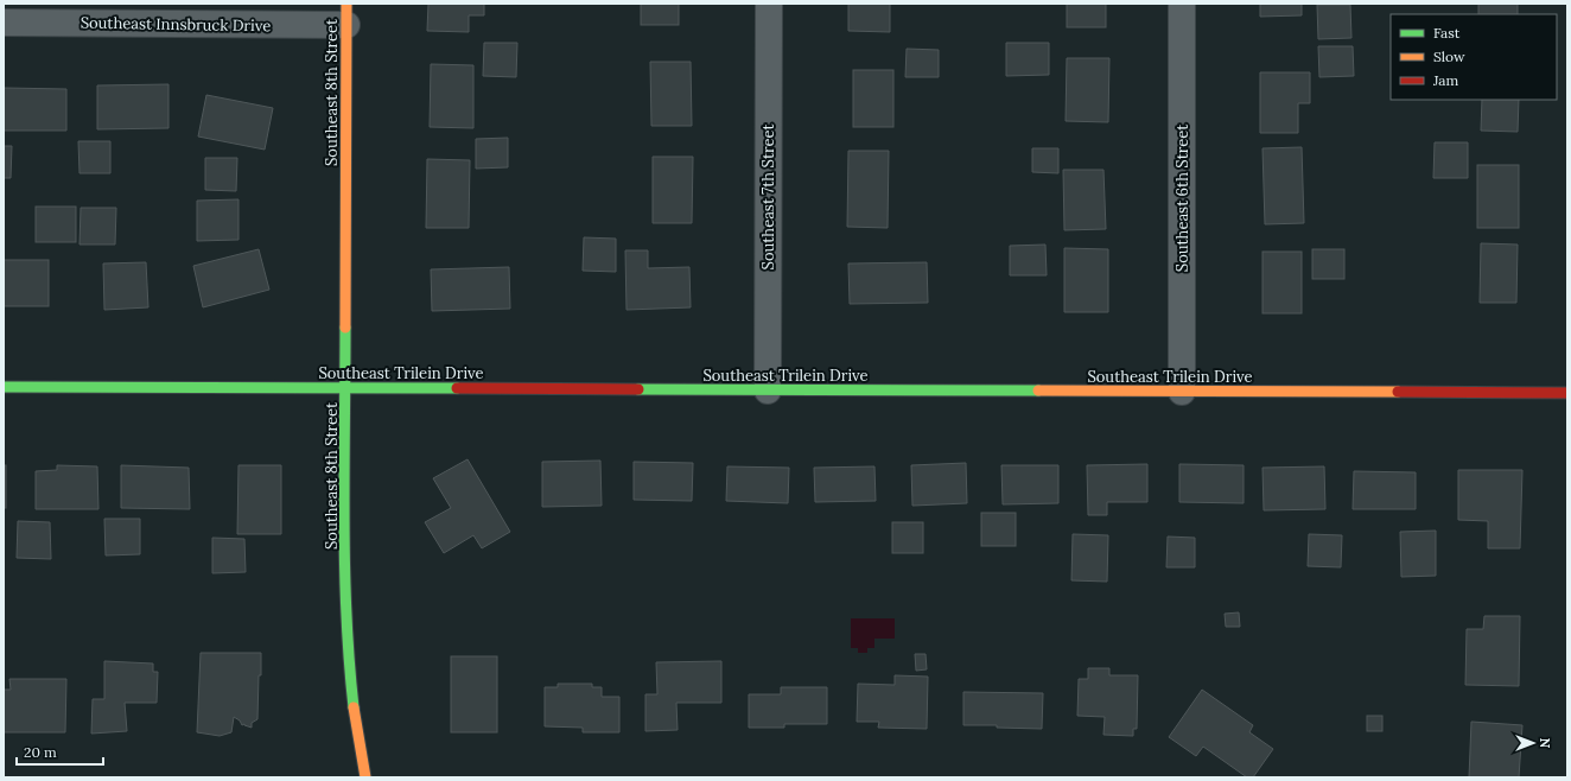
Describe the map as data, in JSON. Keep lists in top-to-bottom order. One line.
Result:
{"streets":{"street":["Southeast Innsbruck Drive","Southeast 8th Street","Southeast 7th Street","Southeast 6th Street","Southeast Trilein Drive"]},"crossings":[["Southeast Innsbruck Drive","Southeast 8th Street"],["Southeast 8th Street","Southeast Trilein Drive"],["Southeast 7th Street","Southeast Trilein Drive"],["Southeast 6th Street","Southeast Trilein Drive"]],"legend":["Fast","Slow","Jam"],"scale_bar":"20 m","north":"right"}
